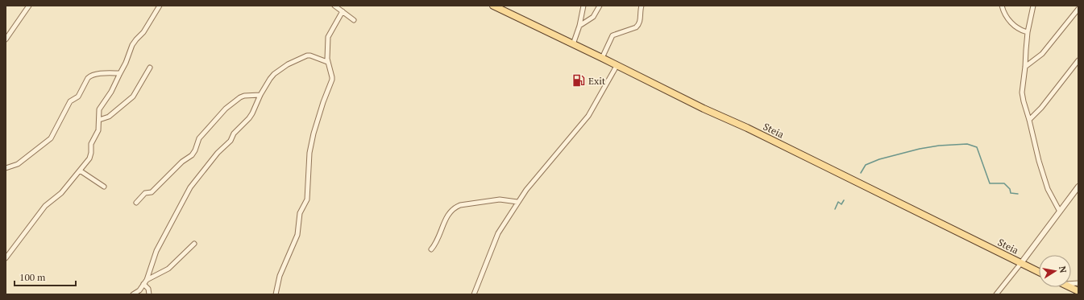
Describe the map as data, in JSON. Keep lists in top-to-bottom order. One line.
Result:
{"streets":{"main road":["Steia"]},"places":{"fuel station":["Exit"]},"scale_bar":"100 m","north":"right"}
